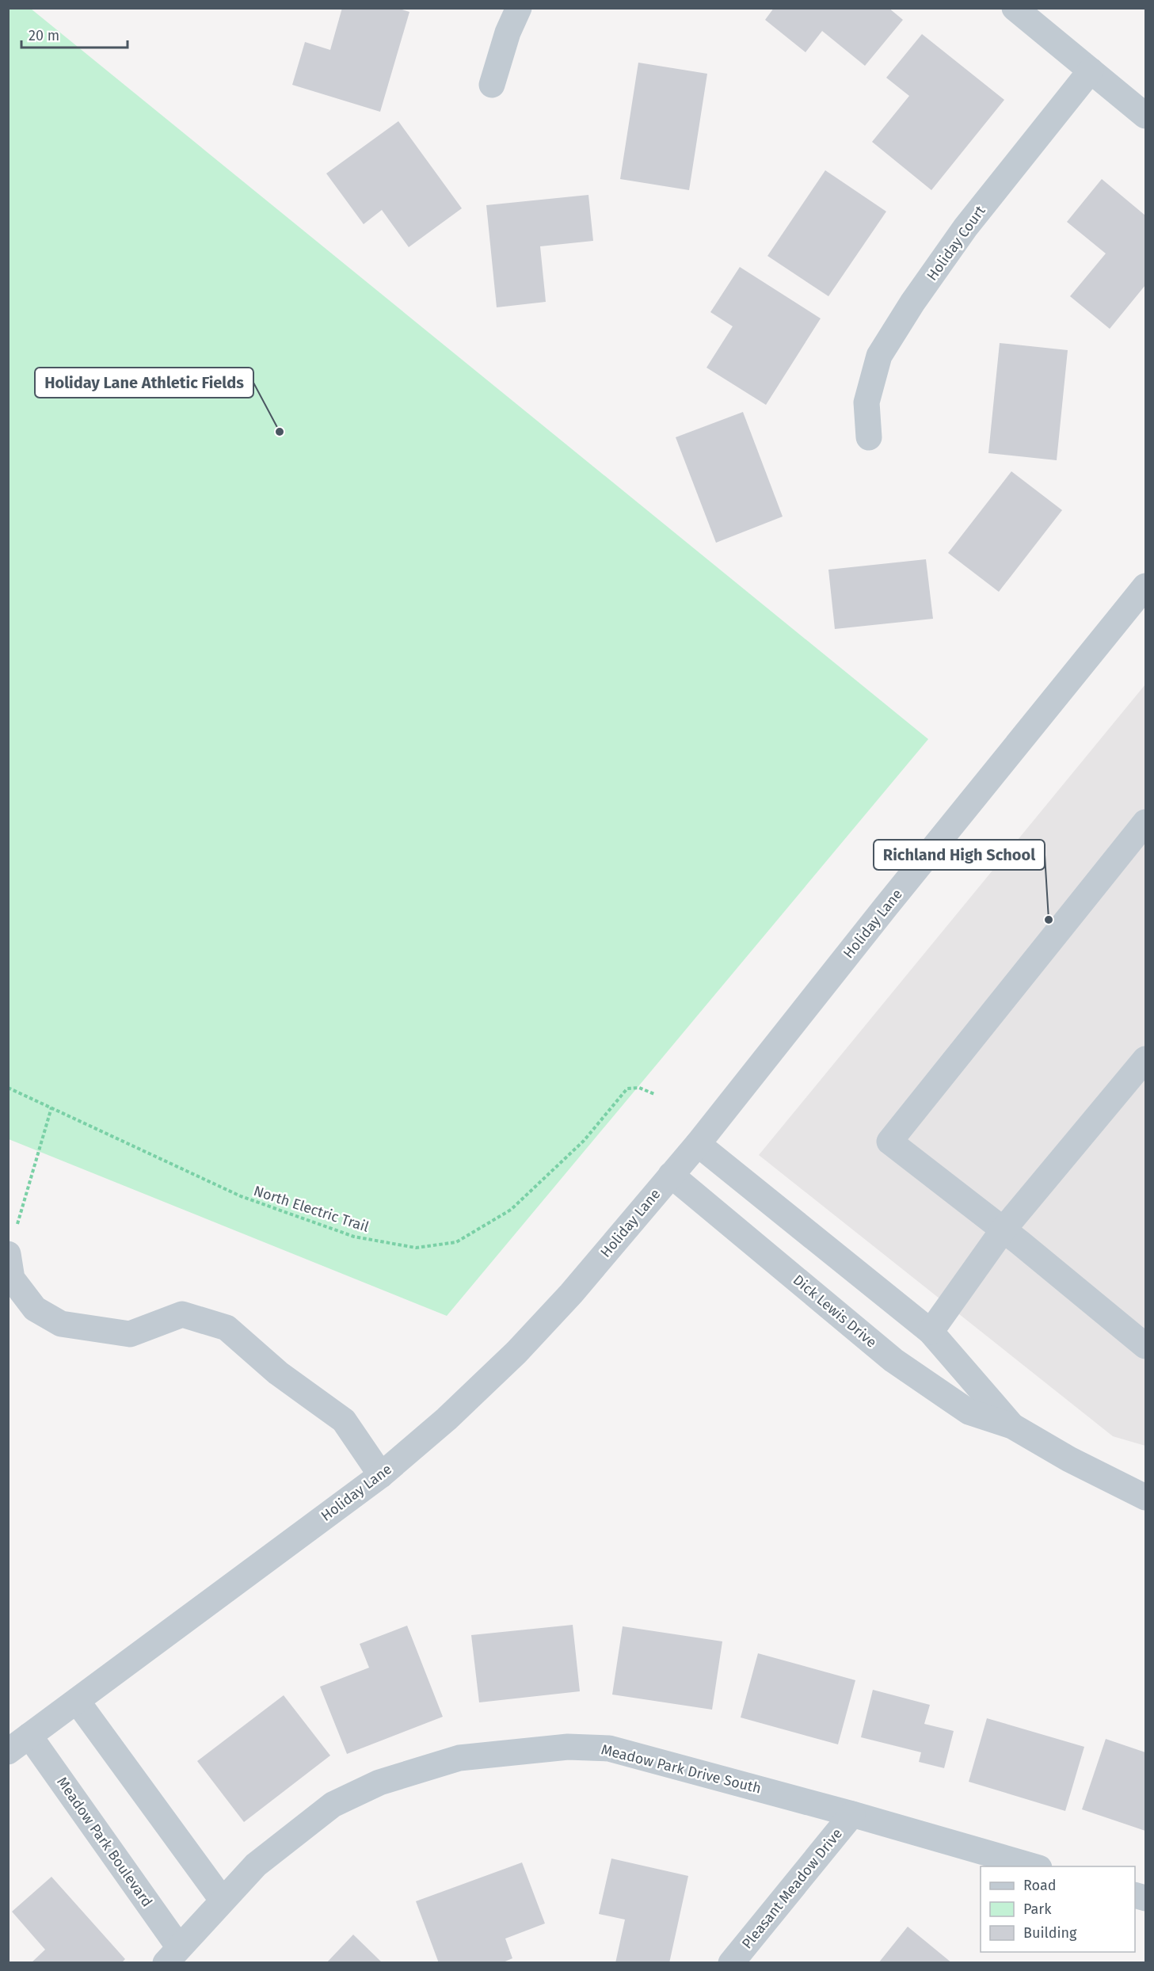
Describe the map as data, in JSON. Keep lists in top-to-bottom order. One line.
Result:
{"streets":{"street":["Holiday Court","Holiday Lane","Dick Lewis Drive","Meadow Park Drive South","Meadow Park Boulevard","Pleasant Meadow Drive"],"path":["North Electric Trail"]},"crossings":[["Holiday Lane","Dick Lewis Drive"],["Holiday Lane","Meadow Park Boulevard"],["Meadow Park Drive South","Meadow Park Boulevard"],["Meadow Park Drive South","Pleasant Meadow Drive"]],"places":["Holiday Lane Athletic Fields","Richland High School"],"legend":["Road","Park","Building"],"scale_bar":"20 m"}
